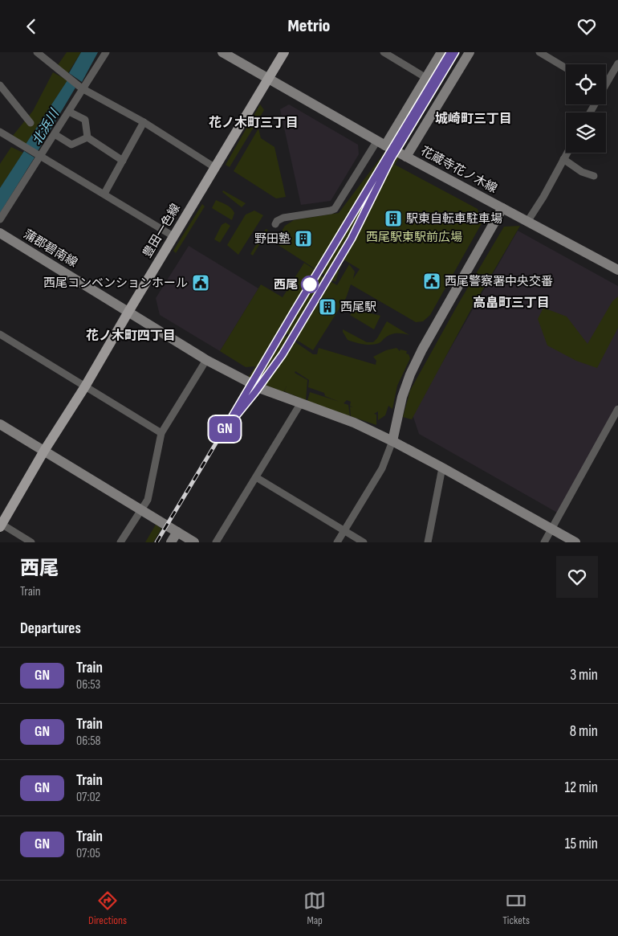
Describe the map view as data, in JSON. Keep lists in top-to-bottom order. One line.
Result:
{"streets":{"main road":["豊田一色線"],"street":["花蔵寺花ノ木線","蒲郡碧南線"]},"crossings":[["花蔵寺花ノ木線","豊田一色線"],["豊田一色線","蒲郡碧南線"]],"districts":["城崎町三丁目","花ノ木町三丁目","高畠町三丁目","花ノ木町四丁目"],"water":["北浜川"],"parks":["西尾駅東駅前広場"],"places":{"building":["駅東自転車駐車場","野田塾","西尾駅"],"public building":["西尾警察署中央交番","西尾コンベンションホール"],"other":["西尾"]},"page":{"header":"Metrio","on_map":"GN","heading":[["西尾","Train"],"Departures"],"list":[{"mark":"GN","name":"Train","note":"06:53","value":"3 min"},{"mark":"GN","name":"Train","note":"06:58","value":"8 min"},{"mark":"GN","name":"Train","note":"07:02","value":"12 min"},{"mark":"GN","name":"Train","note":"07:05","value":"15 min"}],"tabs":["Directions","Map","Tickets"]}}
